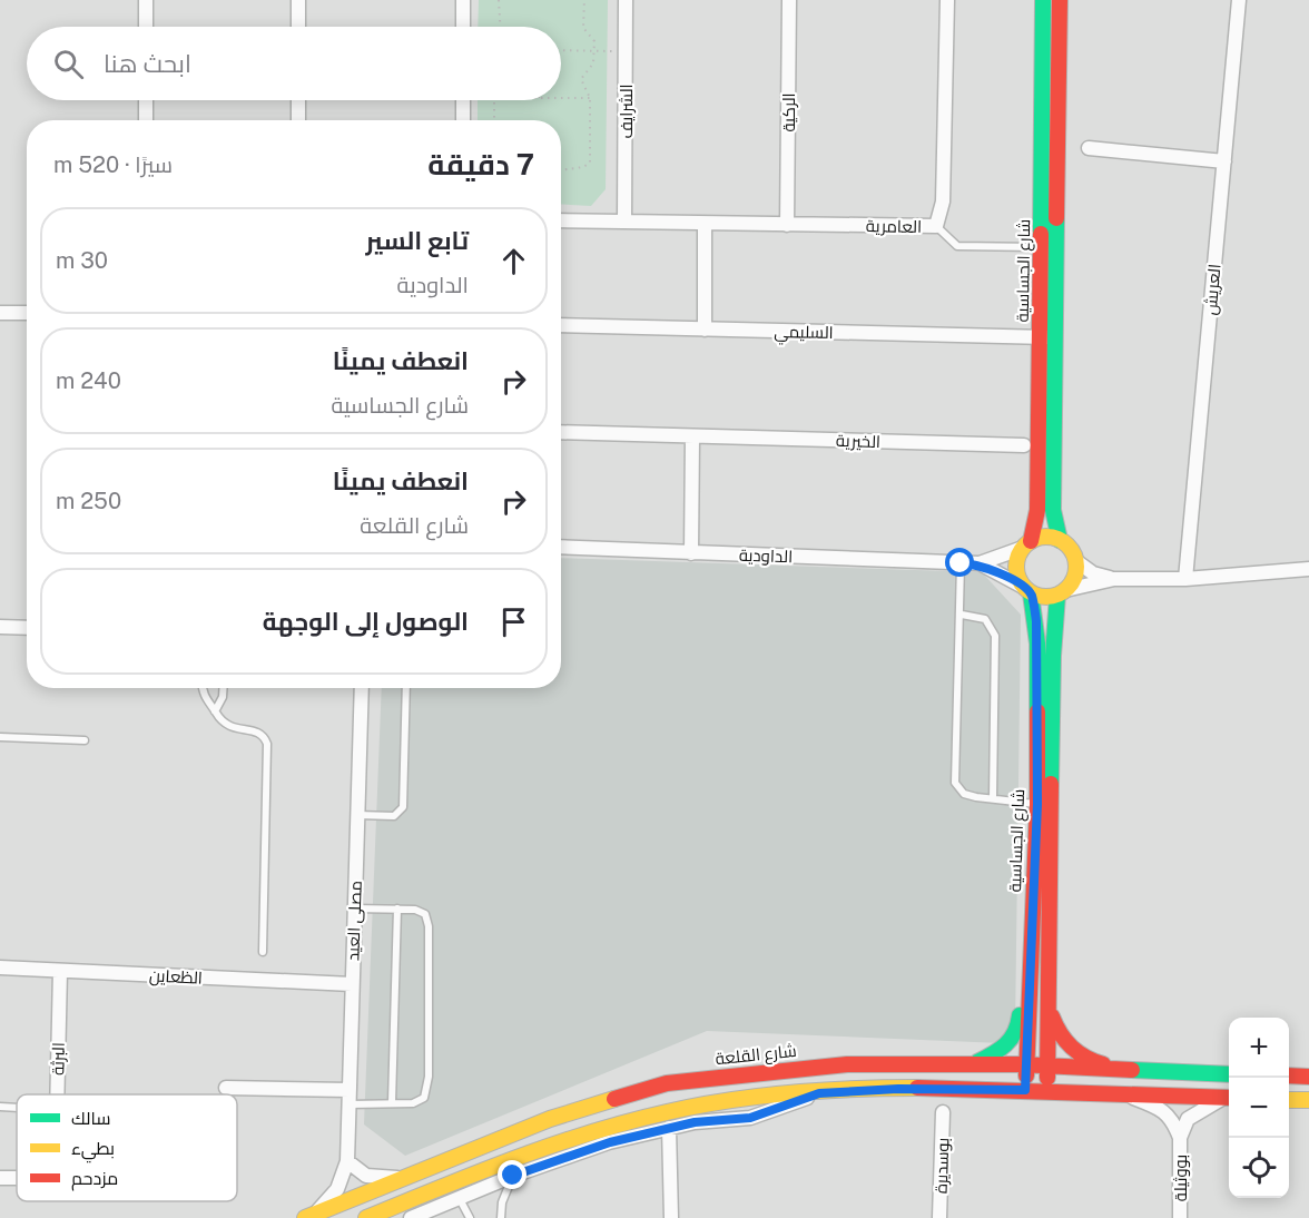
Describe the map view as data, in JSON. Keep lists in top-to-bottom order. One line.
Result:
{"streets":{"street":["الشرايف","الركية","العامرية","شارع الجساسية","العريش","السليمي","الخيرية","الداودية","مصلى العيد","الظعاين","شارع القلعة","البرثة","بوسديرة","بووثيلة"]},"crossings":[["الشرايف","العامرية"],["الركية","العامرية"],["شارع الجساسية","السليمي"],["شارع الجساسية","الداودية"],["شارع الجساسية","شارع القلعة"],["مصلى العيد","الظعاين"],["مصلى العيد","شارع القلعة"],["الظعاين","البرثة"]],"legend":["سالك","بطيء","مزدحم"],"page":{"search":"ابحث هنا","heading":["7 دقيقة","سيرًا · 520 m"],"list":[["تابع السير","الداودية","30 m"],["انعطف يمينًا","شارع الجساسية","240 m"],["انعطف يمينًا","شارع القلعة","250 m"],"الوصول إلى الوجهة"],"map_buttons":["+","−"]}}
